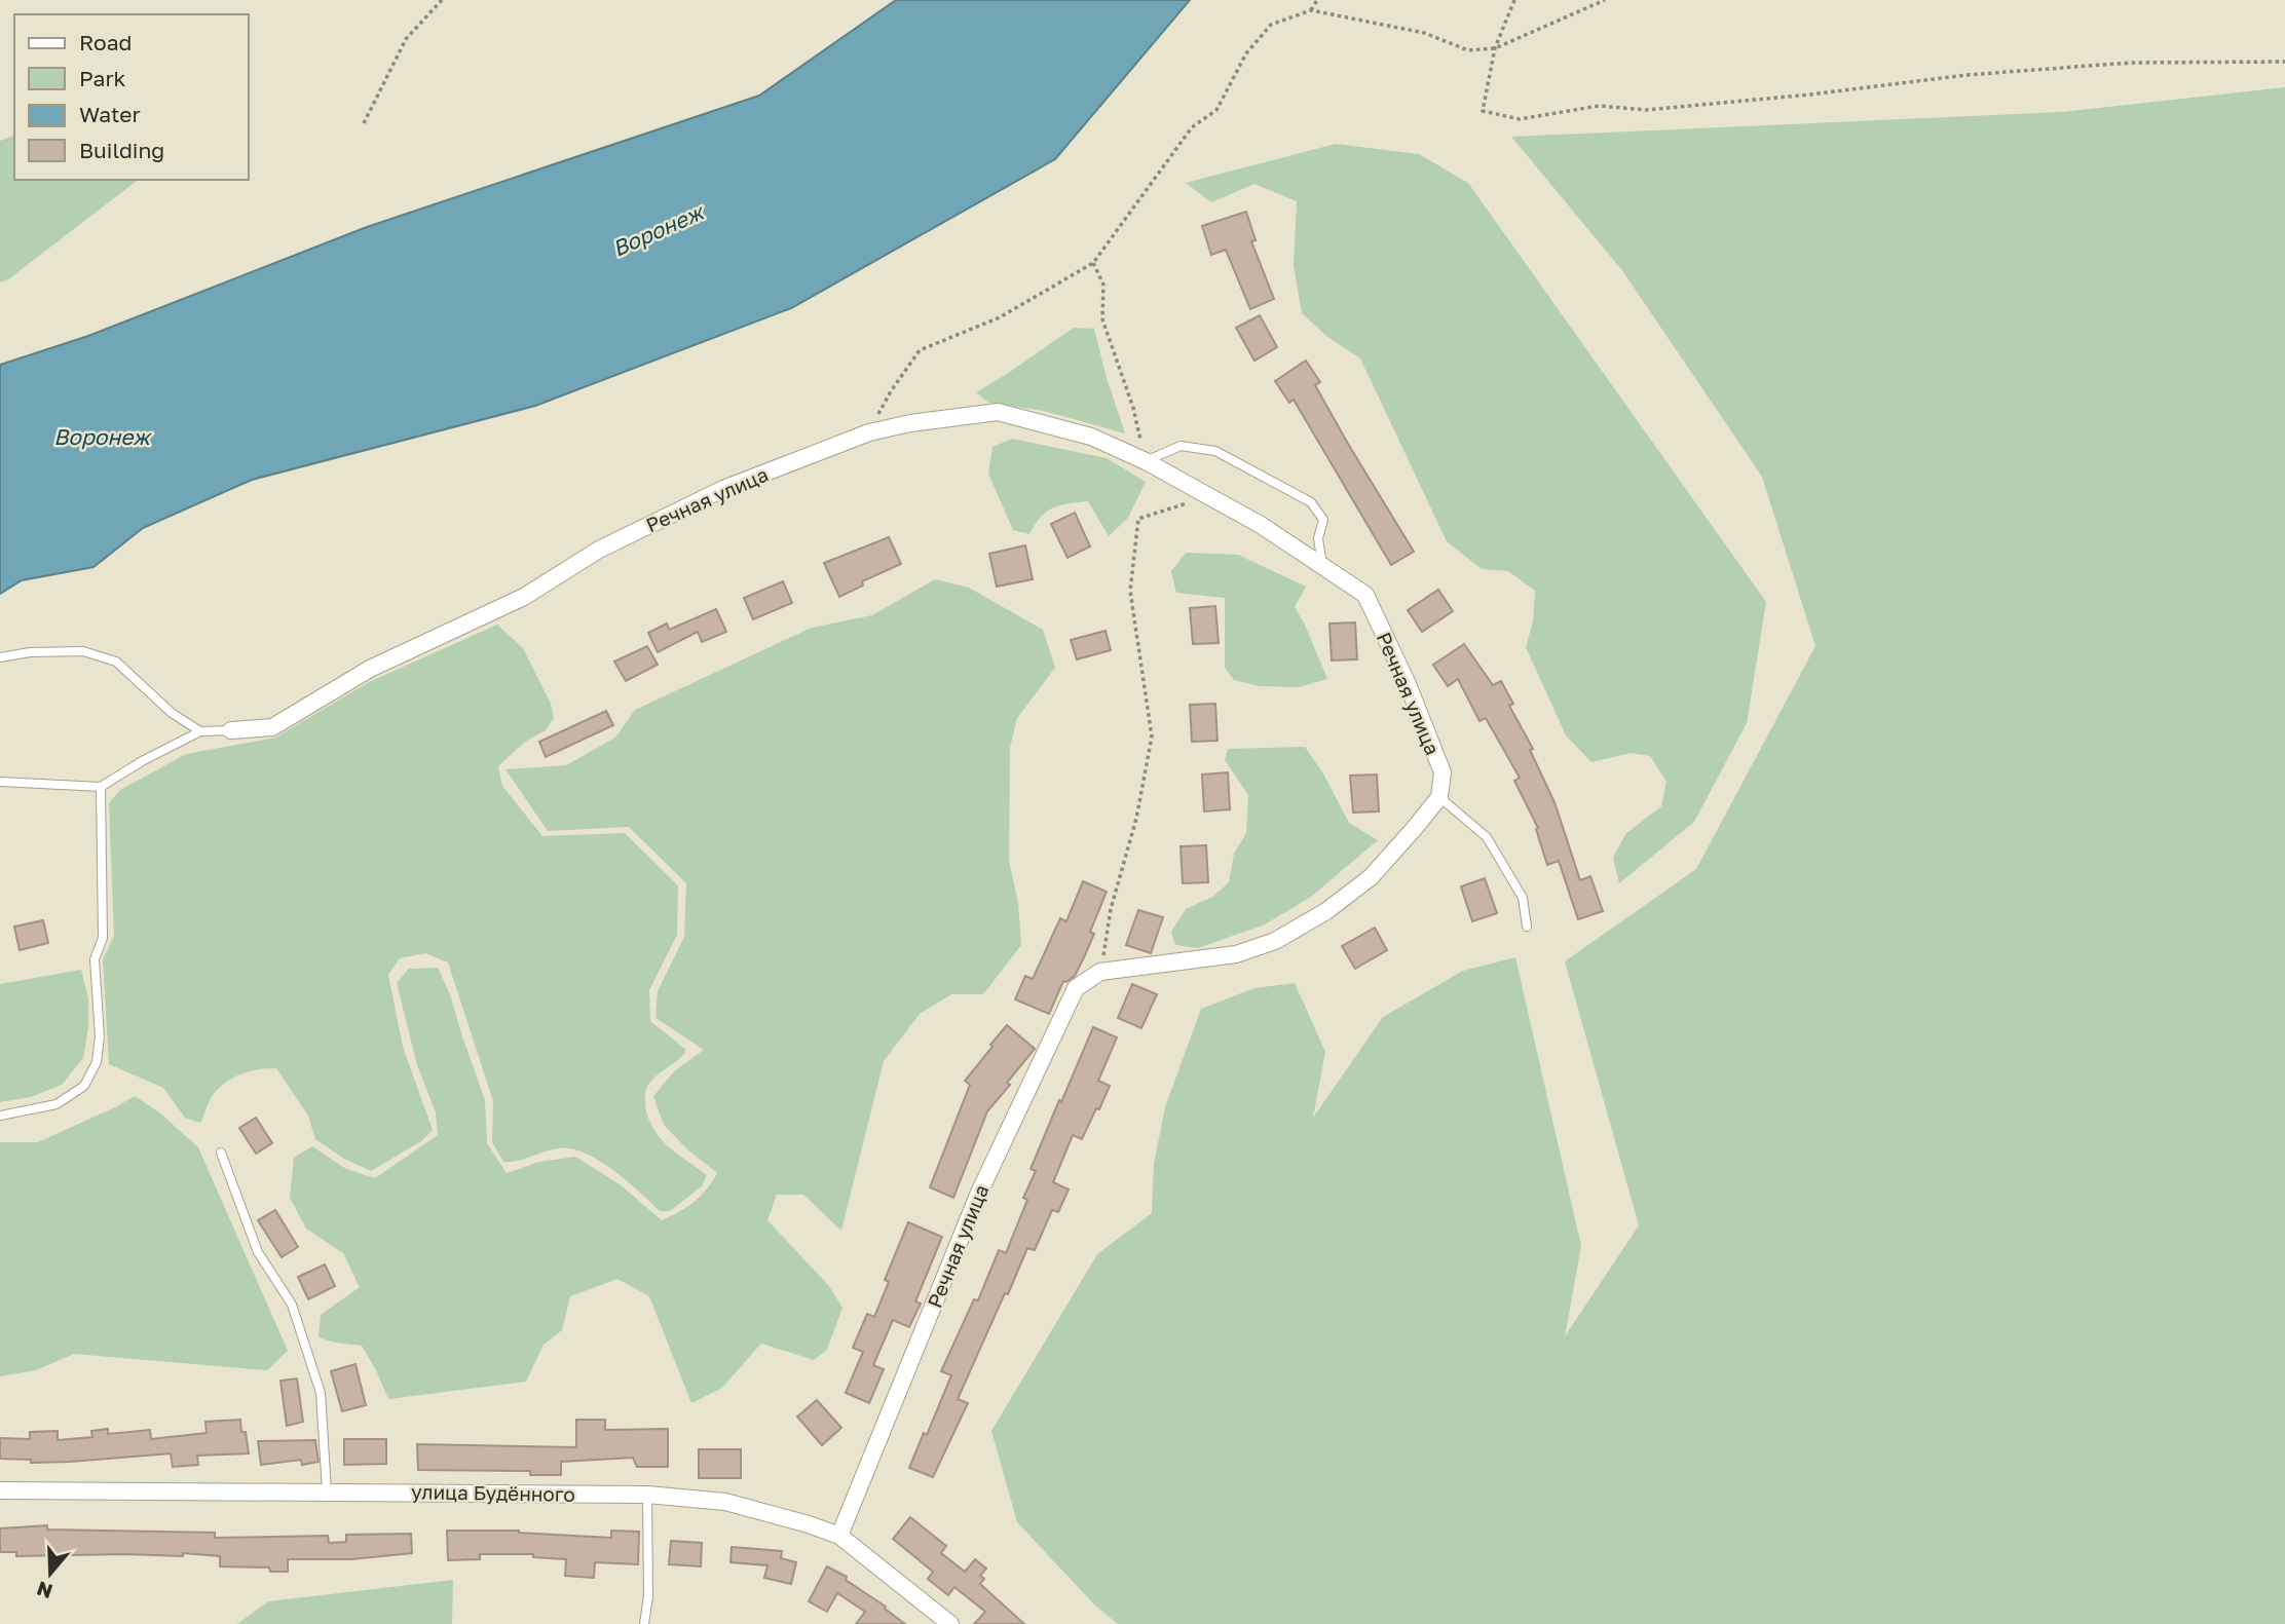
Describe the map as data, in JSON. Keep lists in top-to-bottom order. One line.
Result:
{"streets":{"street":["Речная улица","улица Будённого"]},"crossings":[["Речная улица","улица Будённого"]],"water":["Воронеж"],"legend":["Road","Park","Water","Building"],"north":"bottom"}
